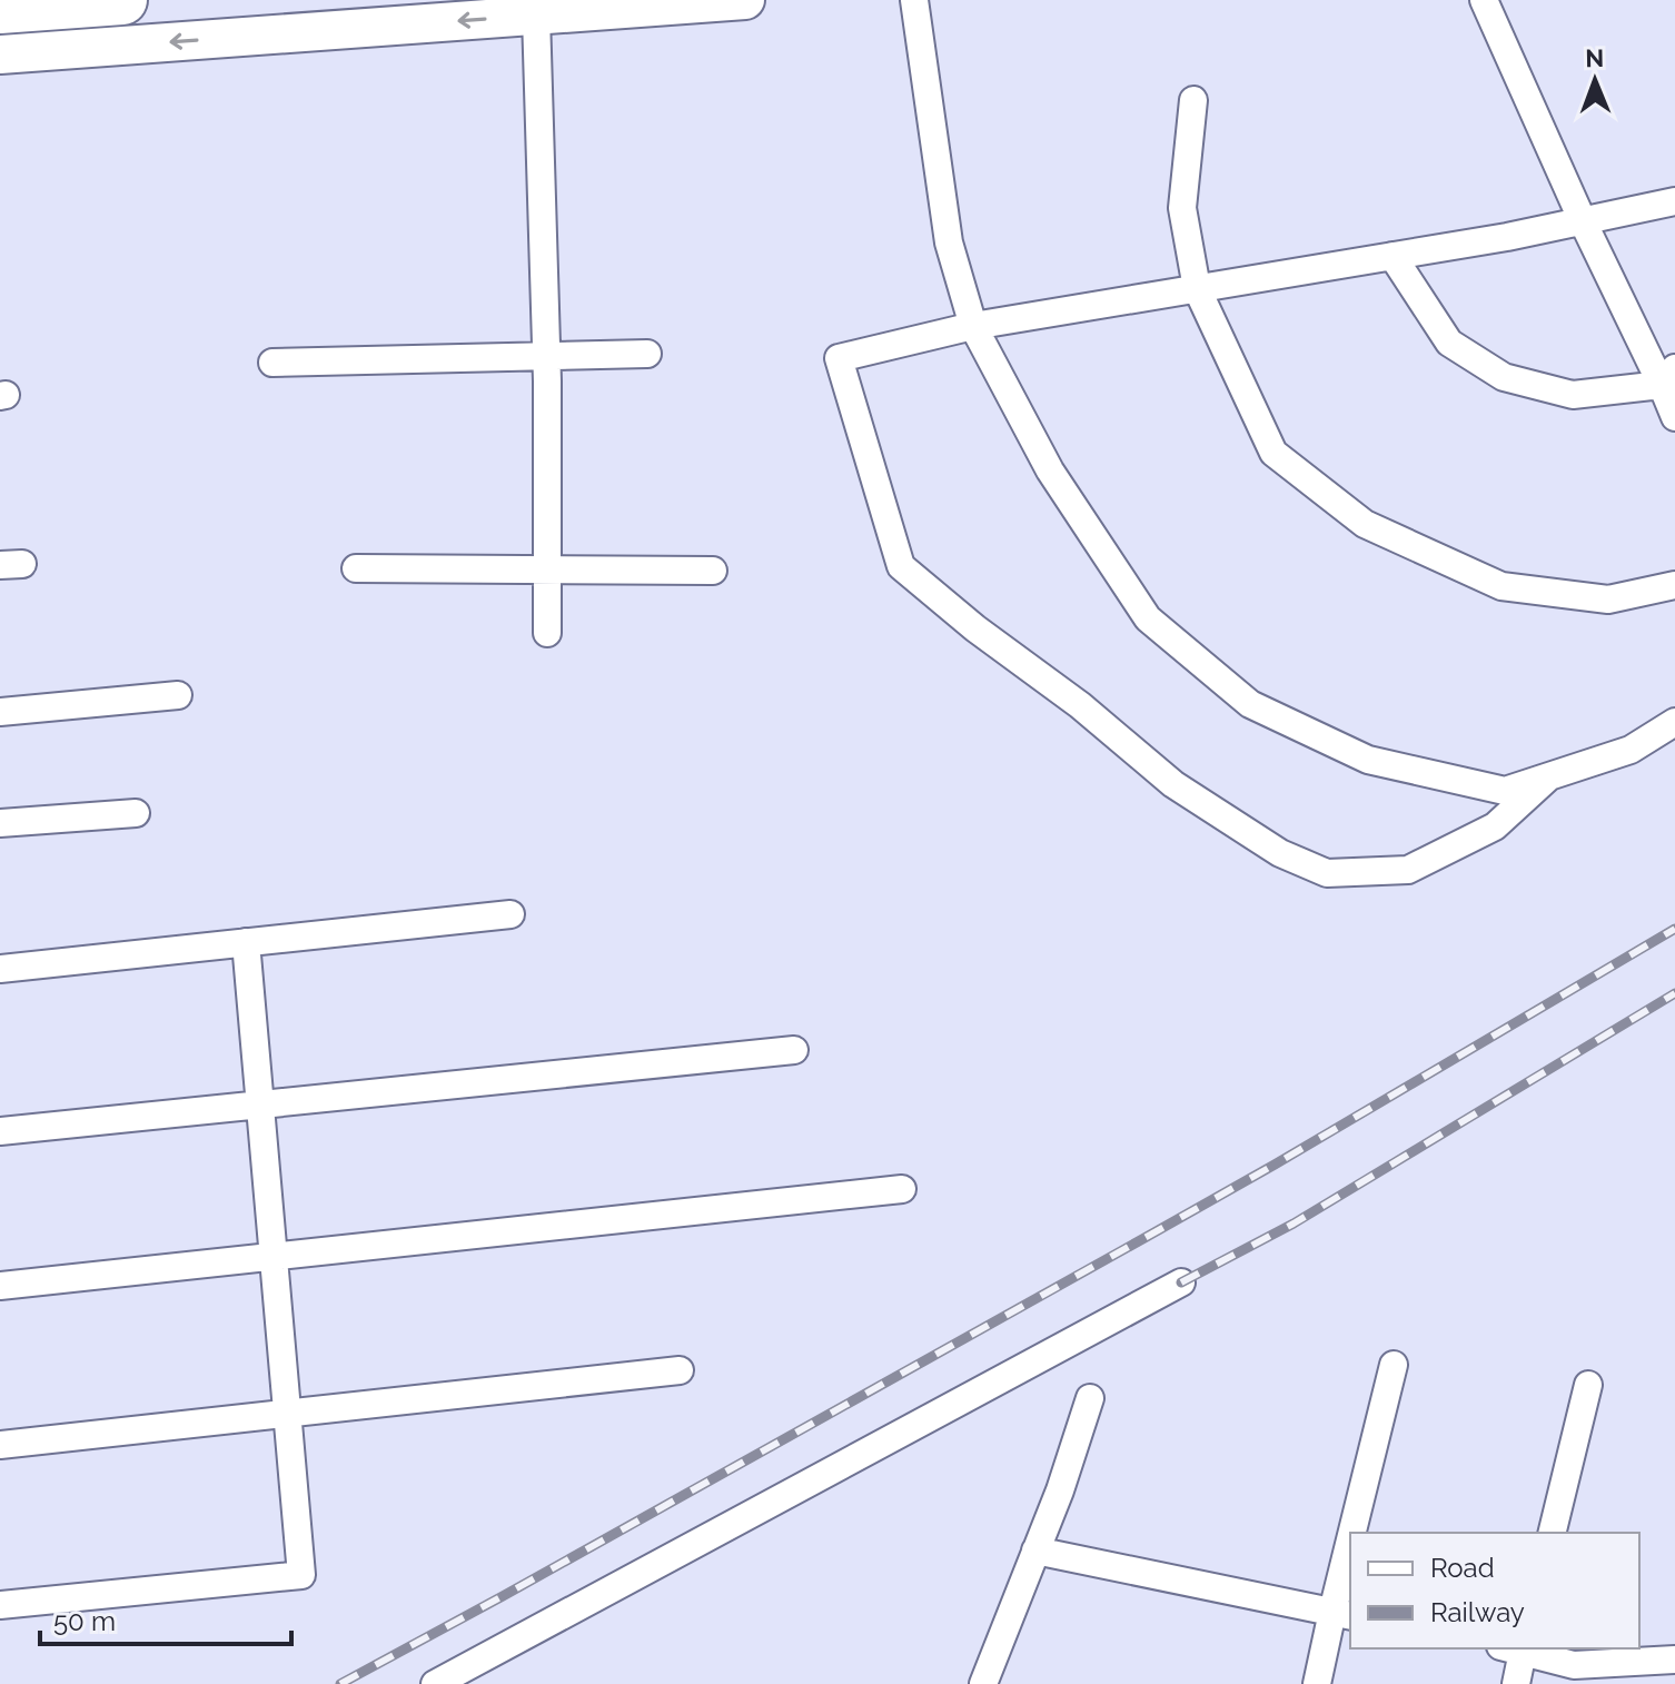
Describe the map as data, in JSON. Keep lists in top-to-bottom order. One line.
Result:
{"legend":["Road","Railway"],"scale_bar":"50 m","north":"top"}
